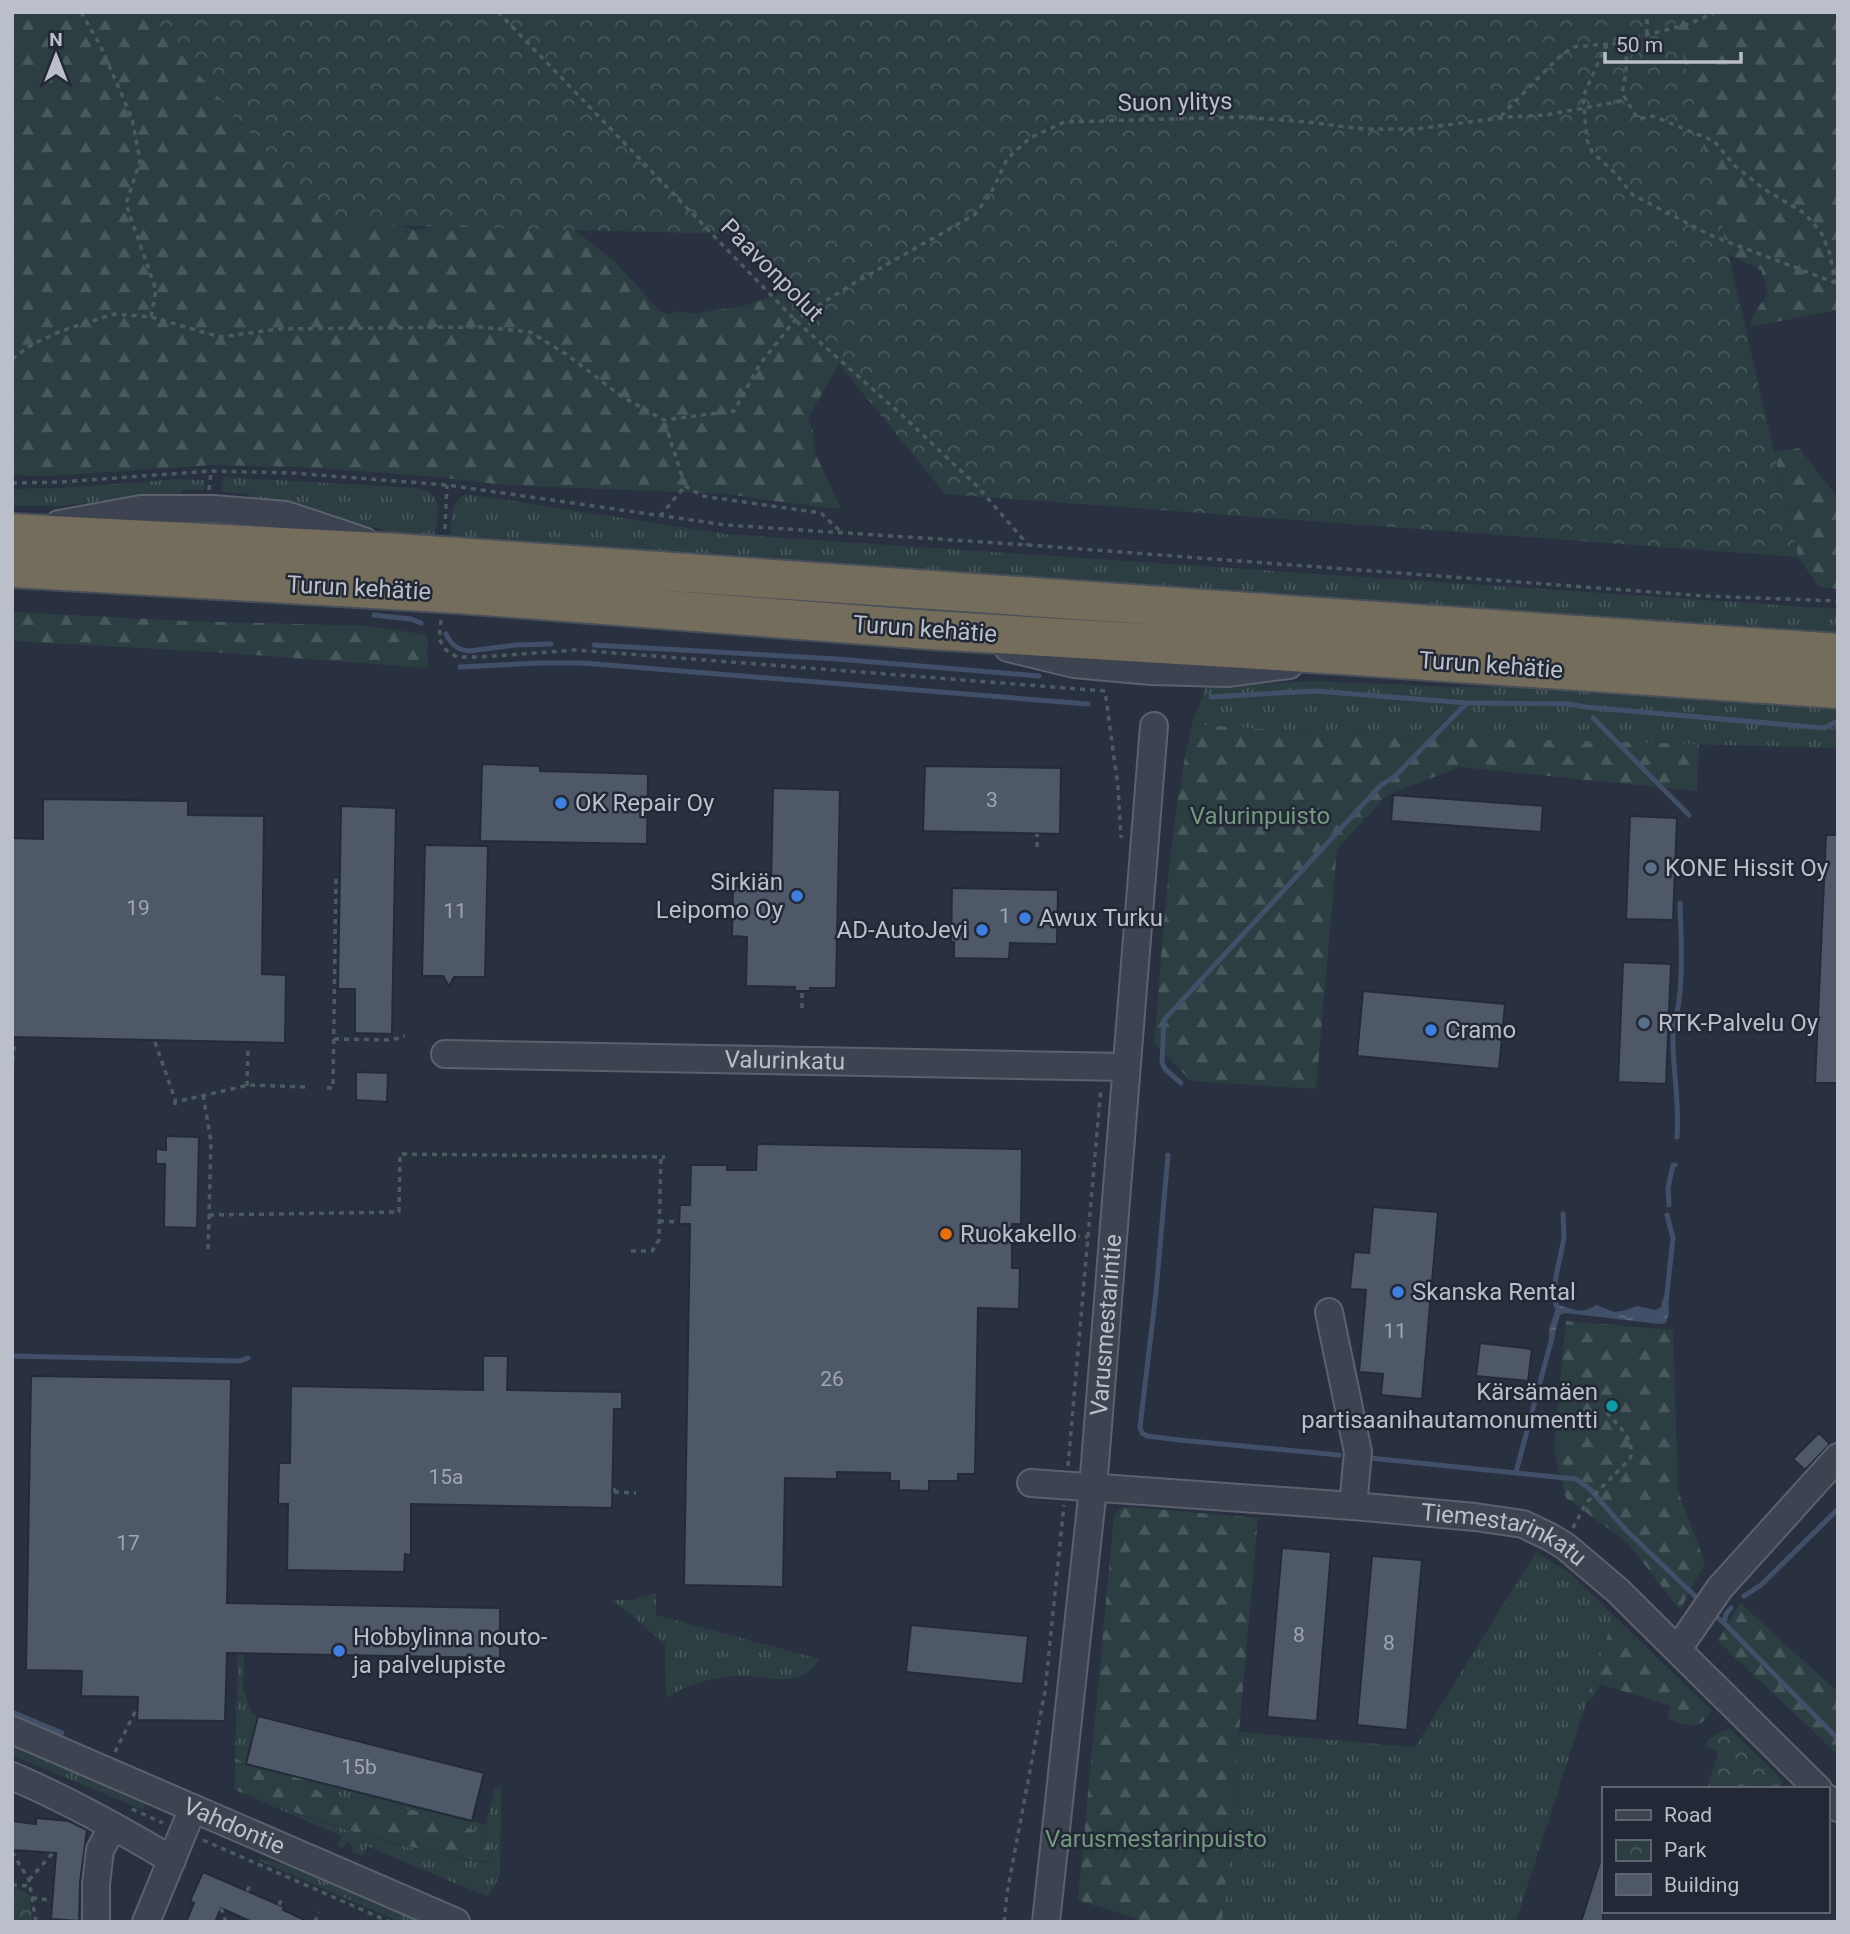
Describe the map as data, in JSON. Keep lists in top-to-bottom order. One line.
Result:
{"streets":{"highway":["Turun kehätie"],"street":["Valurinkatu","Varusmestarintie","Tiemestarinkatu","Vahdontie"],"path":["Suon ylitys","Paavonpolut"]},"crossings":[["Suon ylitys","Paavonpolut"],["Valurinkatu","Varusmestarintie"],["Varusmestarintie","Tiemestarinkatu"]],"parks":["Valurinpuisto","Varusmestarinpuisto"],"places":["OK Repair Oy","KONE Hissit Oy","Sirkiän Leipomo Oy","Awux Turku","AD-AutoJevi","RTK-Palvelu Oy","Cramo","Ruokakello","Skanska Rental","Kärsämäen partisaanihautamonumentti","Hobbylinna nouto- ja palvelupiste"],"house_numbers":["3","19","11","1","11","26","15a","17","8","8","15b"],"legend":["Road","Park","Building"],"scale_bar":"50 m","north":"top"}
